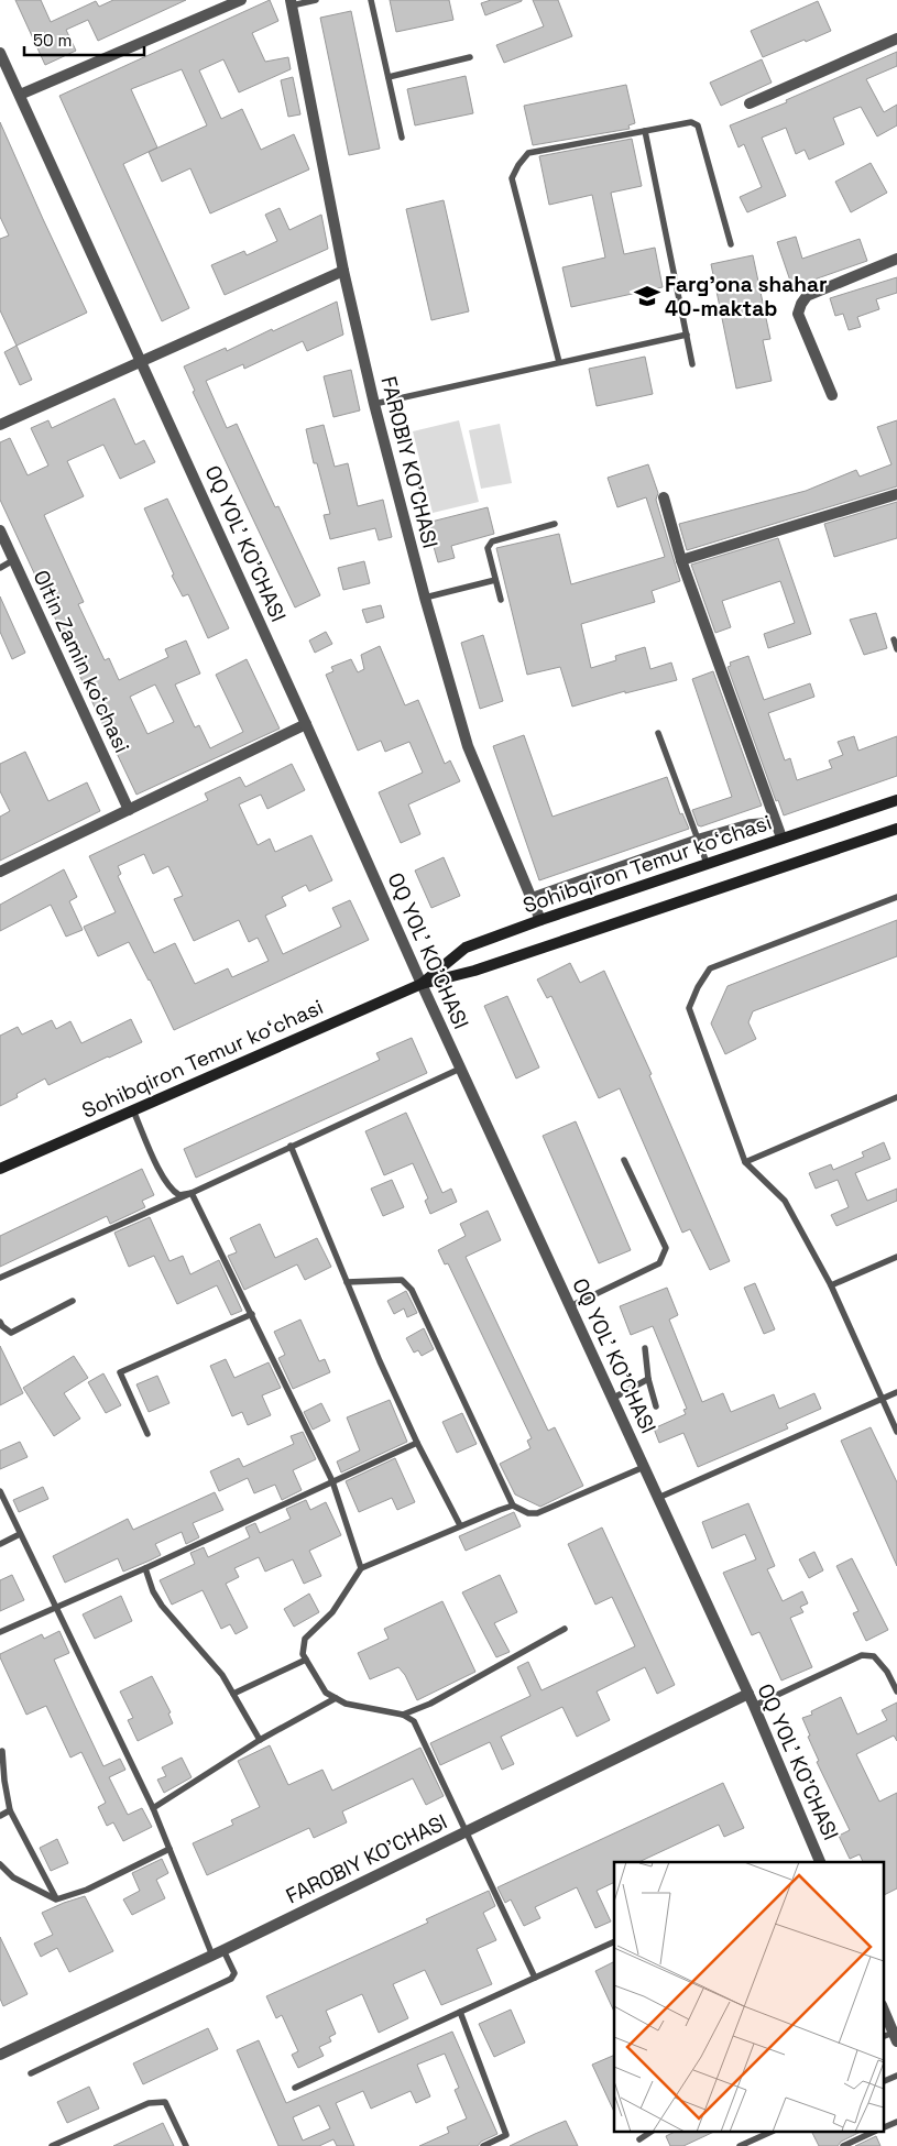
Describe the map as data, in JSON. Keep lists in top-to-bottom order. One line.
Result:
{"streets":{"main road":["Sohibqiron Temur koʻchasi"],"street":["FAROBIY KO'CHASI","OQ YOL' KO'CHASI","Oltin Zamin koʻchasi"]},"crossings":[["FAROBIY KO'CHASI","OQ YOL' KO'CHASI"],["FAROBIY KO'CHASI","Sohibqiron Temur koʻchasi"],["OQ YOL' KO'CHASI","Sohibqiron Temur koʻchasi"]],"places":{"school or university":["Farg'ona shahar 40-maktab"]},"scale_bar":"50 m"}
